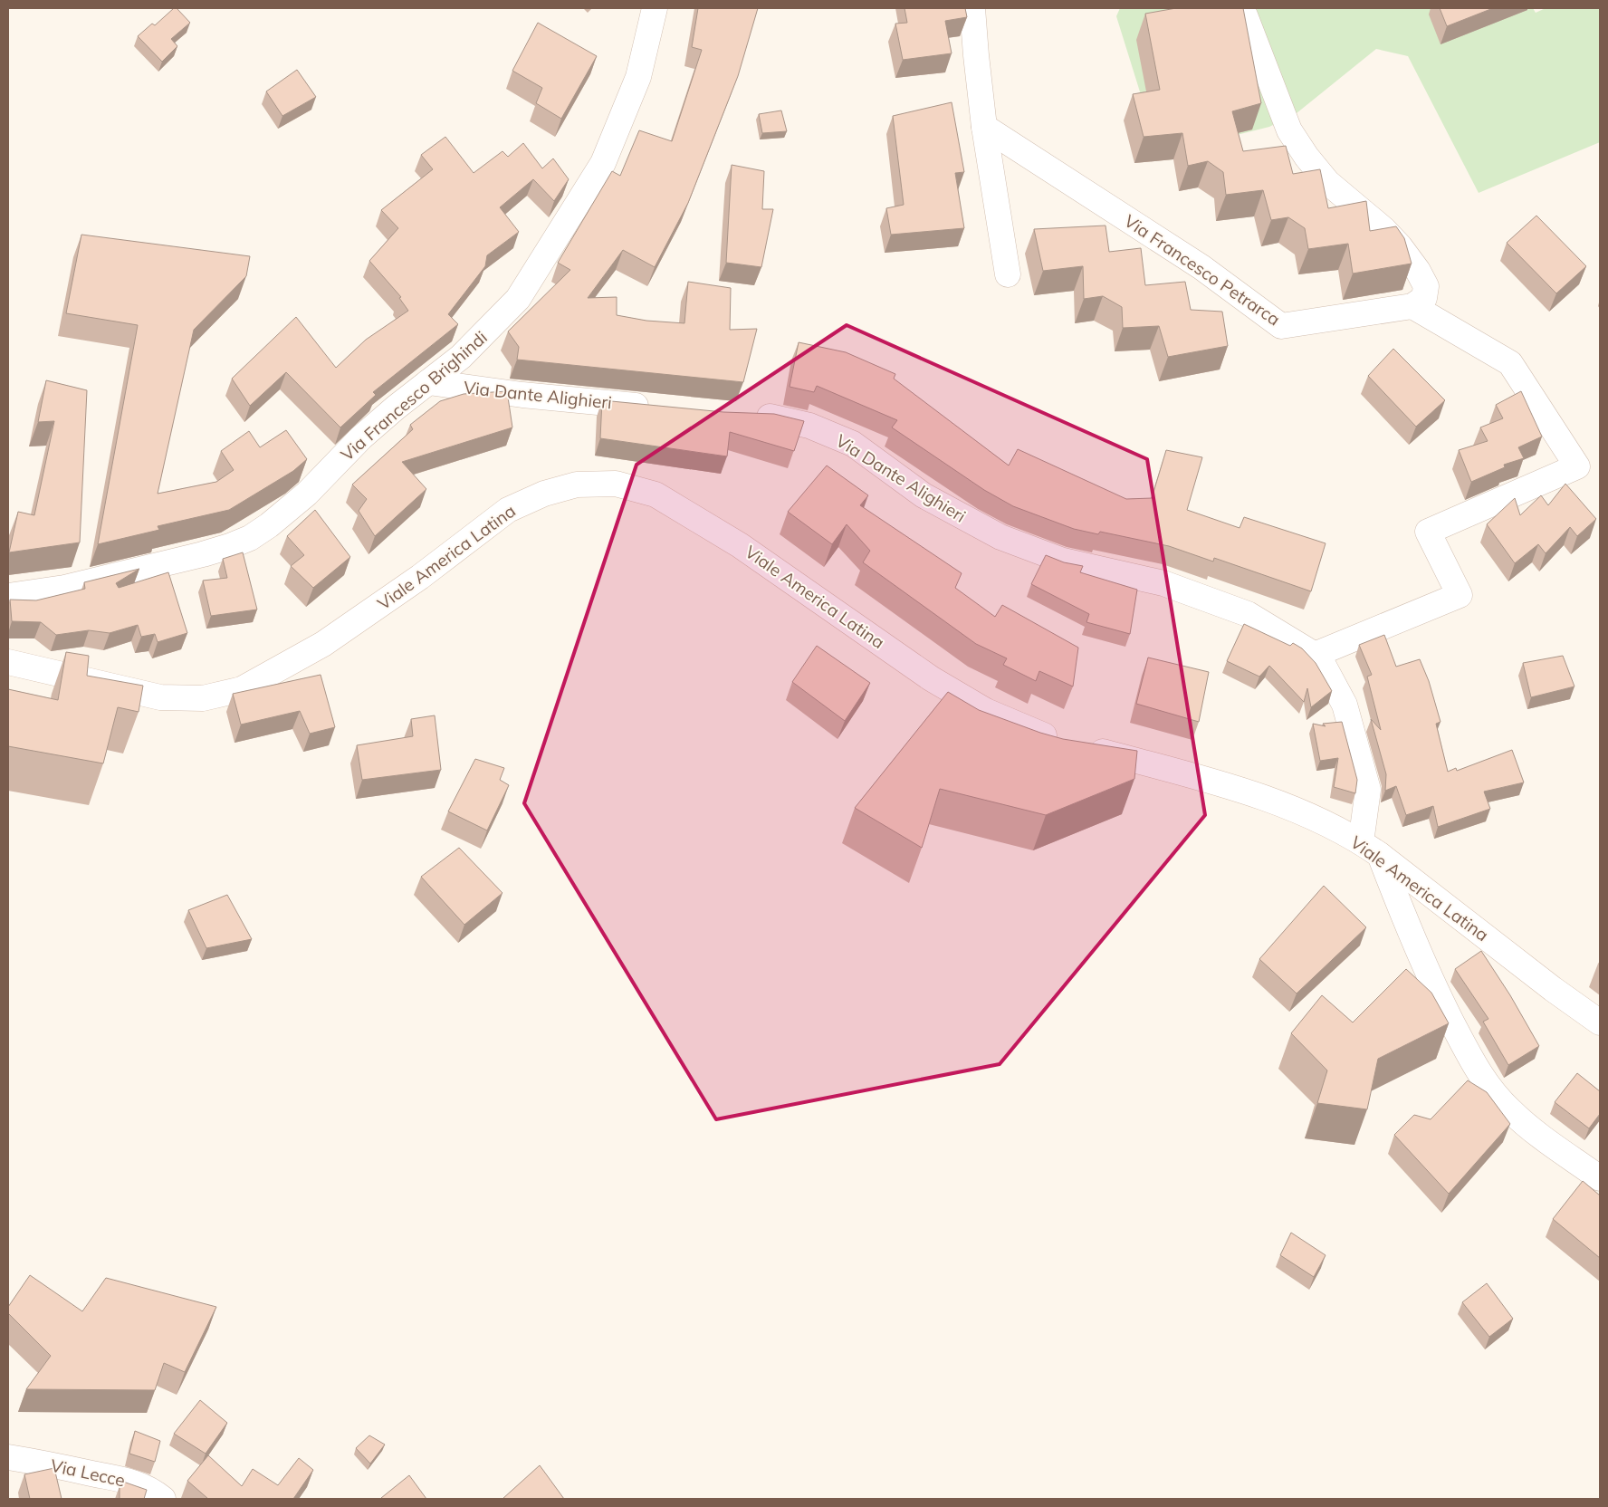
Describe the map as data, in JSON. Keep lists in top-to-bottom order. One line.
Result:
{"streets":{"street":["Via Francesco Petrarca","Via Dante Alighieri","Via Francesco Brighindi","Viale America Latina","Via Lecce"]},"crossings":[["Via Dante Alighieri","Via Francesco Brighindi"],["Via Dante Alighieri","Viale America Latina"]]}
